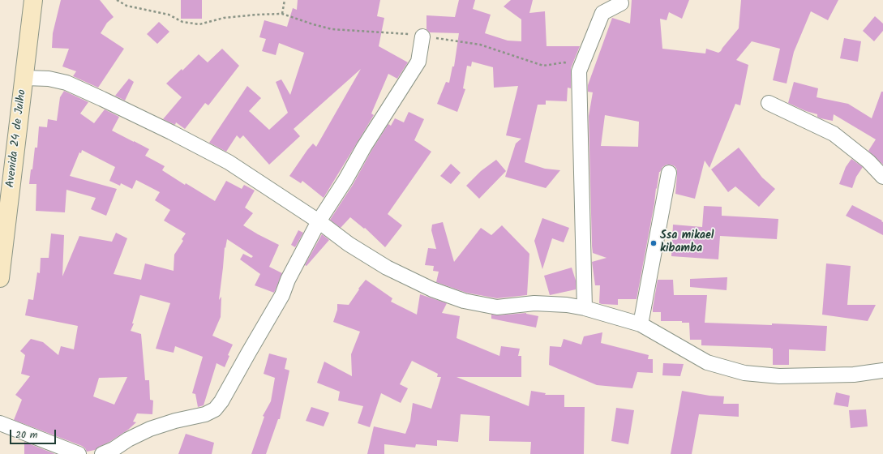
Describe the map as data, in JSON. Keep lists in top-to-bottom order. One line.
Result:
{"streets":{"street":["Avenida 24 de Julho"]},"places":["Ssa mikael kibamba"],"scale_bar":"20 m"}
